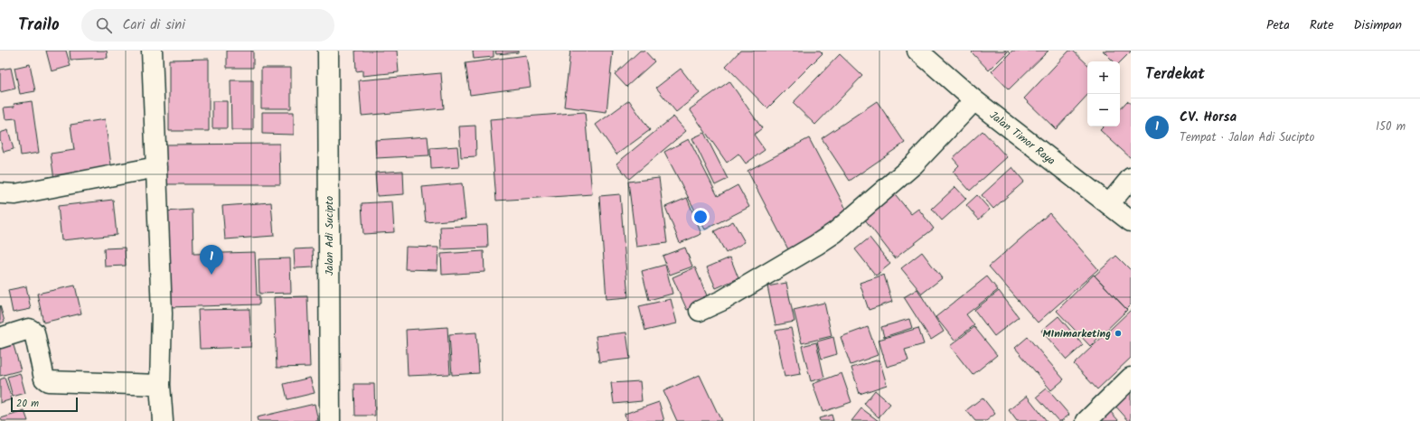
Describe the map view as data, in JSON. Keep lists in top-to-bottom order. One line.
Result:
{"streets":{"main road":["Jalan Timor Raya","Jalan Adi Sucipto"]},"places":["MInimarketing"],"scale_bar":"20 m","page":{"header":"Trailo","search":"Cari di sini","nav":["Peta","Rute","Disimpan"],"heading":"Terdekat","map_buttons":["+","−"],"list":[{"mark":"1","name":"CV. Horsa","note":"Tempat · Jalan Adi Sucipto","value":"150 m"}],"pins":"1","scale":"20 m"}}
